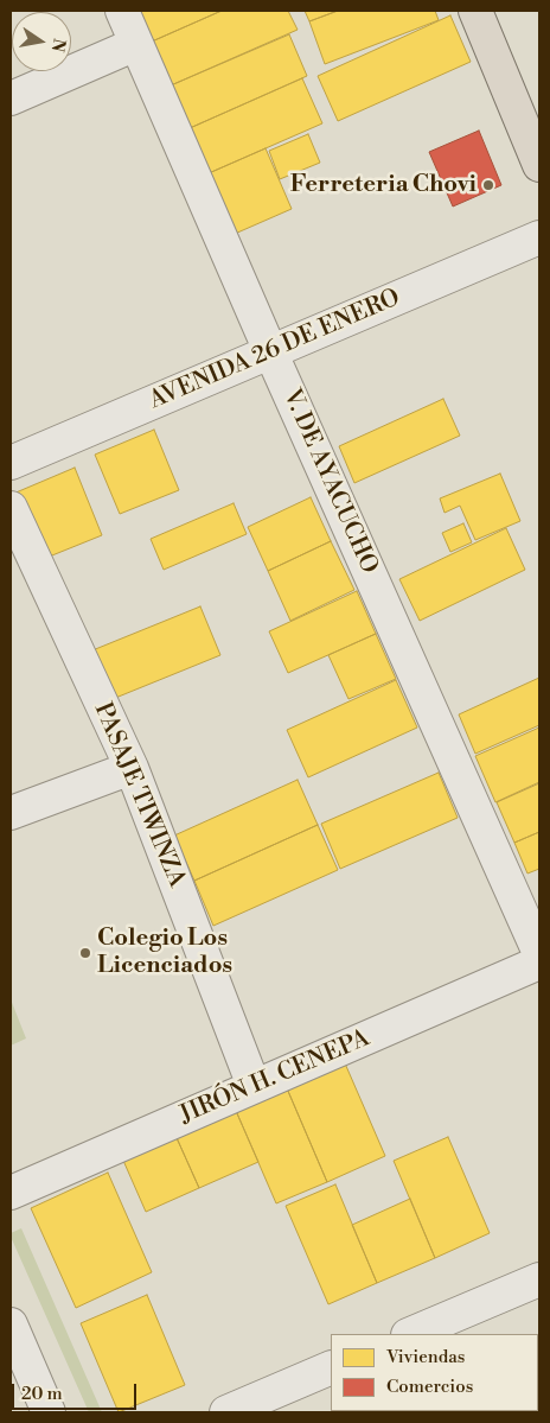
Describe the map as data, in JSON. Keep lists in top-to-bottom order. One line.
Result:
{"streets":{"street":["AVENIDA 26 DE ENERO","V. DE AYACUCHO","PASAJE TIWINZA","JIRÓN H. CENEPA"]},"crossings":[["AVENIDA 26 DE ENERO","V. DE AYACUCHO"],["PASAJE TIWINZA","JIRÓN H. CENEPA"]],"places":["Ferreteria Chovi","Colegio Los Licenciados"],"legend":["Viviendas","Comercios"],"scale_bar":"20 m","north":"right"}
